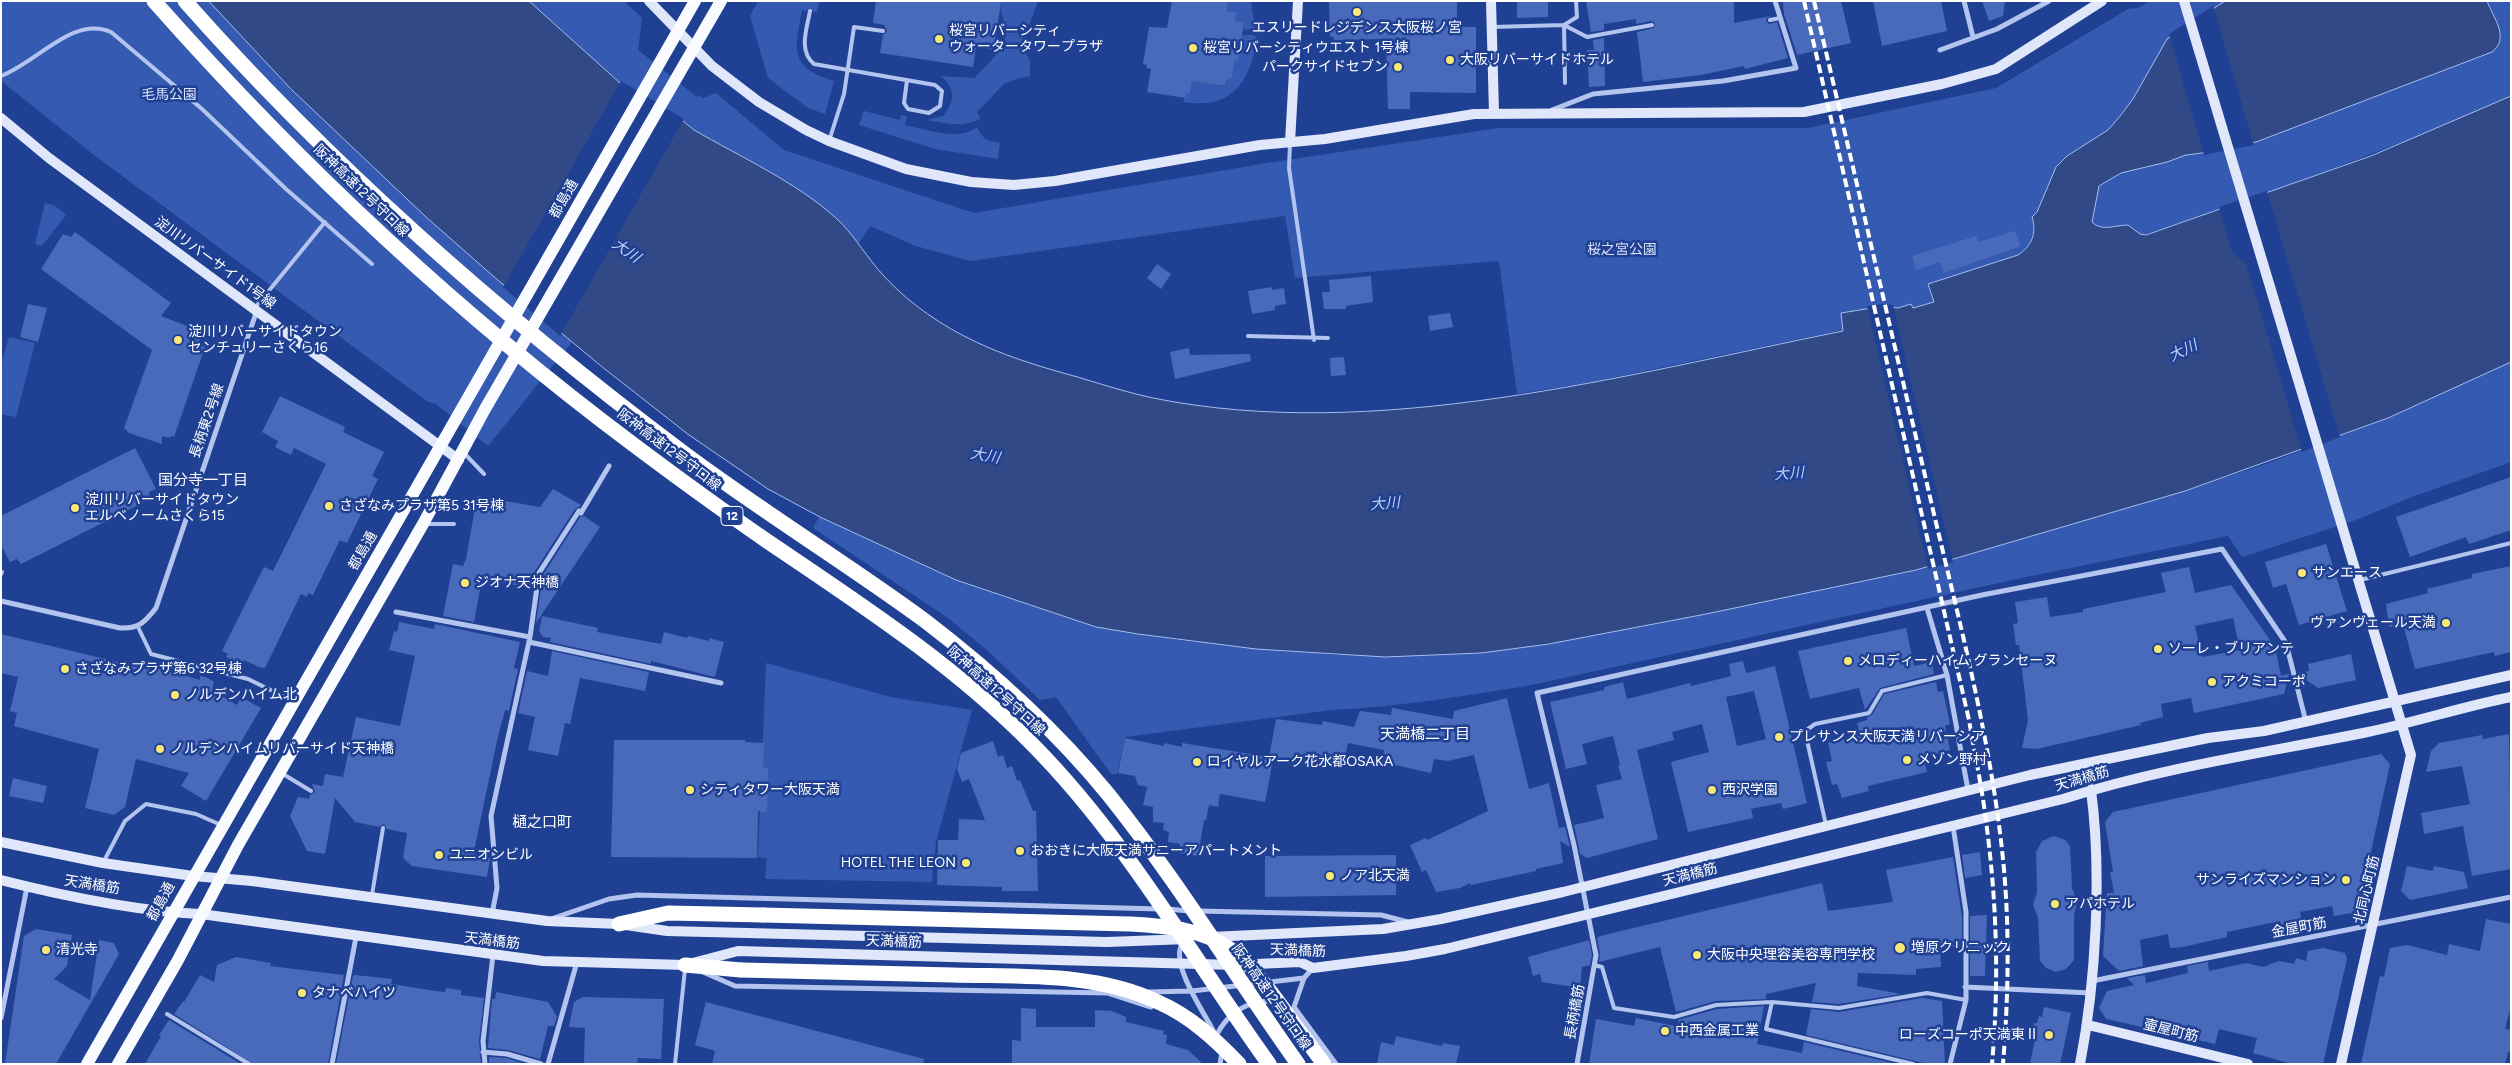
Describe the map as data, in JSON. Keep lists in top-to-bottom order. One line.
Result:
{"streets":{"highway":["阪神高速12号守口線","12"],"main road":["都島通"],"street":["淀川リバーサイド1号線","長柄東2号線","天満橋筋","北同心町筋","金屋町筋","長柄橋筋","壷屋町筋"]},"crossings":[["都島通","淀川リバーサイド1号線"],["都島通","天満橋筋"],["淀川リバーサイド1号線","長柄東2号線"],["天満橋筋","北同心町筋"],["天満橋筋","長柄橋筋"],["北同心町筋","金屋町筋"]],"districts":["国分寺一丁目","天満橋二丁目","樋之口町"],"water":["大川"],"parks":["毛馬公園","桜之宮公園"],"places":["エスリードレジデンス大阪桜ノ宮","桜宮リバーシティ ウォータータワープラザ","桜宮リバーシティウエスト 1号棟","大阪リバーサイドホテル","パークサイドセブン","淀川リバーサイドタウン センチュリーさくら16","さざなみプラザ第5 31号棟","淀川リバーサイドタウン エルベノームさくら15","サンエース","ジオナ天神橋","ヴァンヴェール天満","ソーレ・ブリアンテ","メロディーハイム グランセーヌ","さざなみプラザ第6 32号棟","アクミコーポ","ノルデンハイム北","プレサンス大阪天満リバーシア","ノルデンハイムリバーサイド天神橋","メゾン野村","ロイヤルアーク花水都OSAKA","シティタワー大阪天満","西沢学園","おおきに大阪天満サニーアパートメント","ユニオンビル","HOTEL THE LEON","ノア北天満","サンライズマンション","アパホテル","増原クリニック","清光寺","大阪中央理容美容専門学校","タナベハイツ","中西金属工業","ローズコーポ天満東Ⅱ"]}
